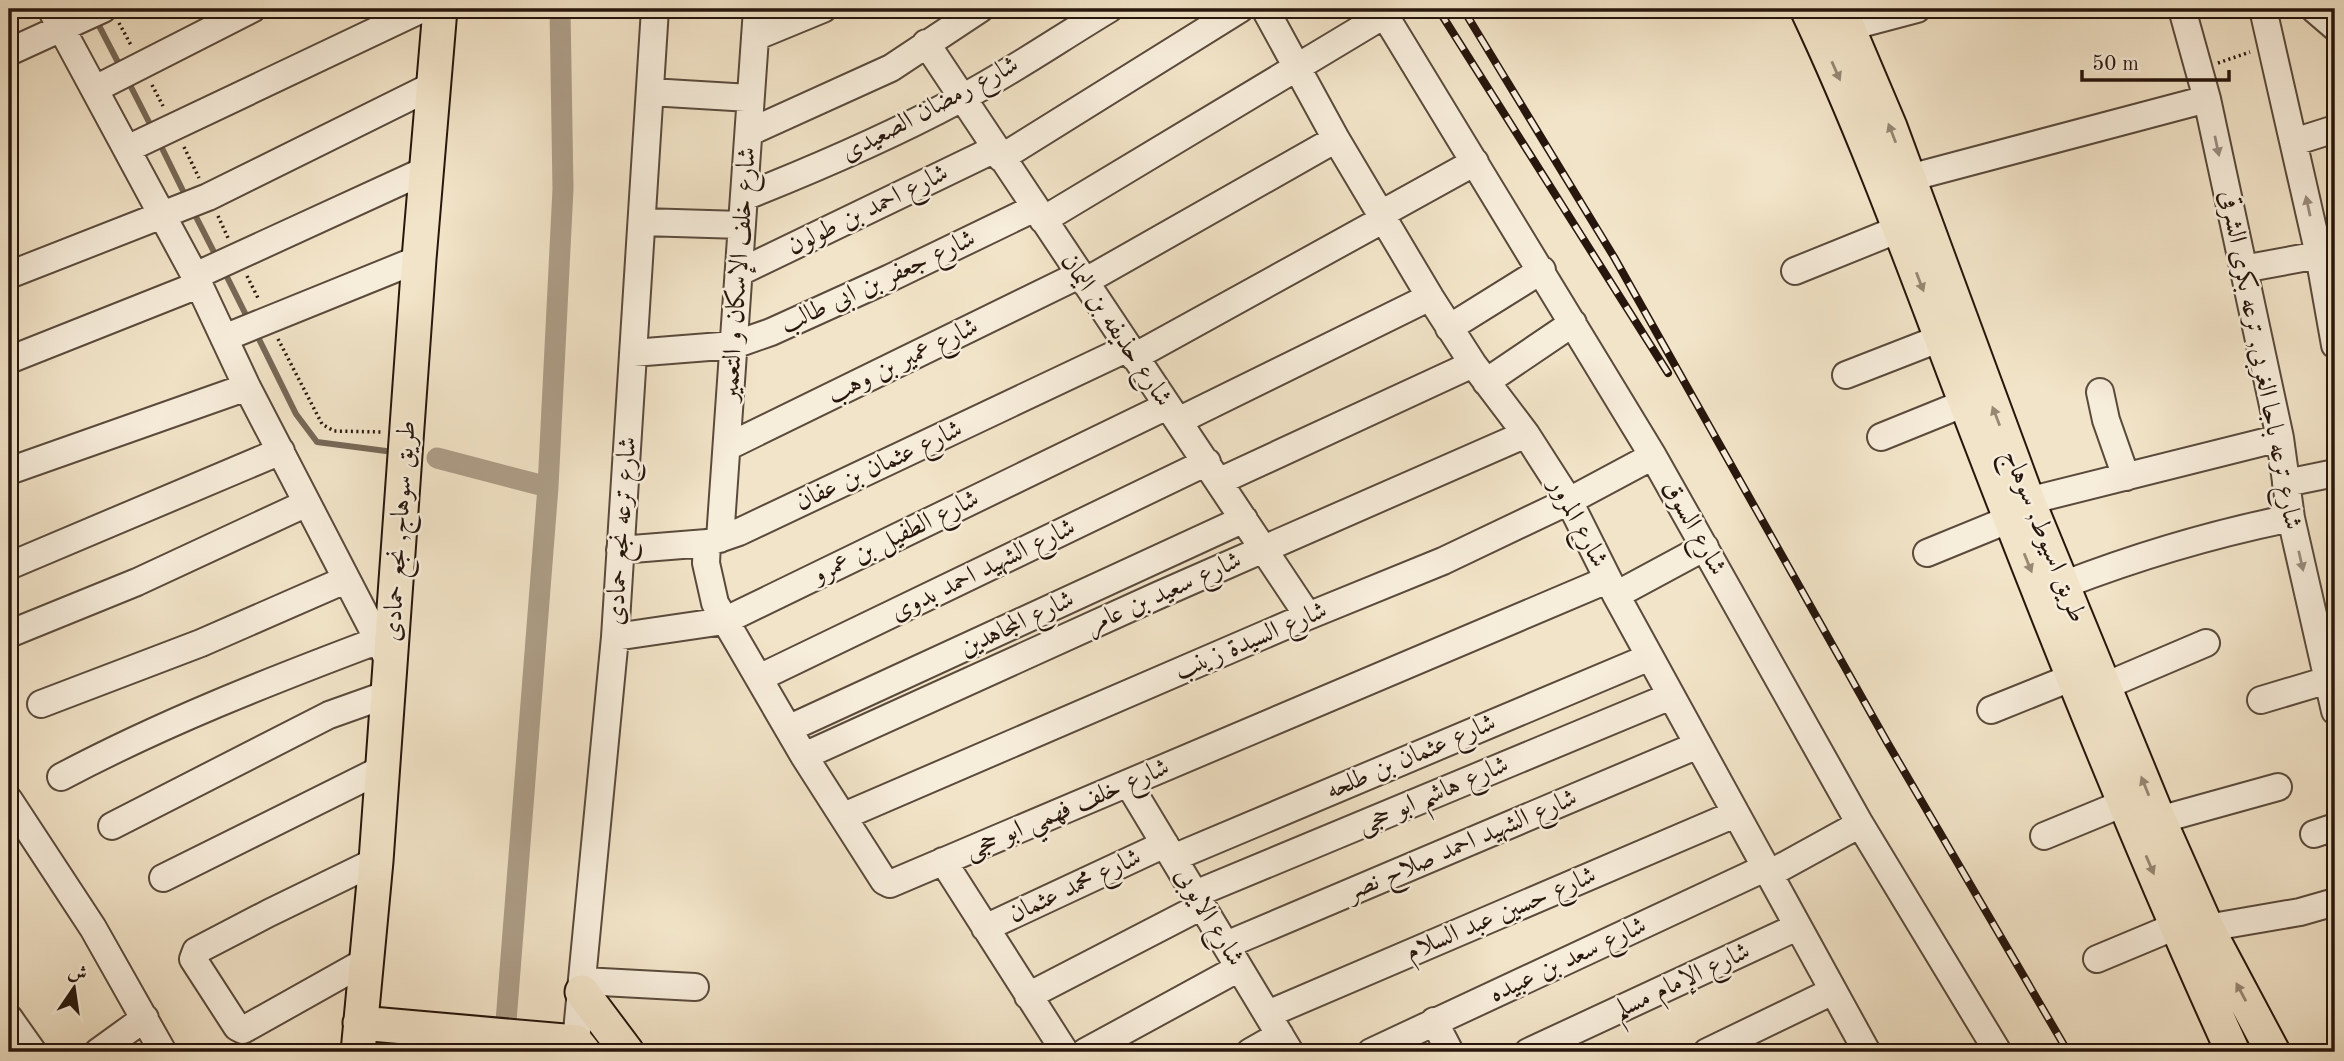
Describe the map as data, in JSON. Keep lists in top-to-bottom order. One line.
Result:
{"streets":{"main road":["طريق سوهاج, نجع حمادى","طريق اسيوط, سوهاج"],"street":["شارع رمضان الصعيدى","شارع احمد بن طولون","شارع خلف الإسكان و التعمير","شارع جعفر بن ابى طالب","شارع حذيفه بن اليمان","شارع ترعه باجا الغربى, ترعه بكرى الشرقى","شارع عمير بن وهب","شارع عثمان بن عفان","شارع المرور","شارع السوق","شارع ترعه نجع حمادى","شارع الطفيل بن عمرو","شارع الشهيد احمد بدوى","شارع سعيد بن عامر","شارع المجاهدين","شارع السيدة زينب","شارع عثمان بن طلحه","شارع هاشم ابو حجى","شارع خلف فهمي ابو حجى","شارع الشهيد احمد صلاح نصر","شارع محمد عثمان","شارع حسين عبد السلام","شارع الايوبى","شارع سعد بن عبيده","شارع الإمام مسلم"]},"crossings":[["شارع رمضان الصعيدى","شارع خلف الإسكان و التعمير"],["شارع رمضان الصعيدى","شارع حذيفه بن اليمان"],["شارع احمد بن طولون","شارع خلف الإسكان و التعمير"],["شارع احمد بن طولون","شارع حذيفه بن اليمان"],["شارع خلف الإسكان و التعمير","شارع جعفر بن ابى طالب"],["شارع خلف الإسكان و التعمير","شارع عمير بن وهب"],["شارع خلف الإسكان و التعمير","شارع عثمان بن عفان"],["شارع خلف الإسكان و التعمير","شارع خلف فهمي ابو حجى"],["شارع جعفر بن ابى طالب","شارع حذيفه بن اليمان"],["شارع جعفر بن ابى طالب","شارع المرور"],["شارع جعفر بن ابى طالب","شارع السوق"],["شارع جعفر بن ابى طالب","شارع ترعه نجع حمادى"],["شارع حذيفه بن اليمان","شارع عمير بن وهب"],["شارع حذيفه بن اليمان","شارع عثمان بن عفان"],["شارع حذيفه بن اليمان","شارع الطفيل بن عمرو"],["شارع حذيفه بن اليمان","شارع الشهيد احمد بدوى"],["شارع حذيفه بن اليمان","شارع سعيد بن عامر"],["شارع حذيفه بن اليمان","شارع المجاهدين"],["شارع حذيفه بن اليمان","شارع السيدة زينب"],["شارع عمير بن وهب","شارع المرور"],["شارع عثمان بن عفان","شارع المرور"],["شارع عثمان بن عفان","شارع السوق"],["شارع عثمان بن عفان","شارع ترعه نجع حمادى"],["شارع عثمان بن عفان","شارع خلف فهمي ابو حجى"],["شارع المرور","شارع الطفيل بن عمرو"],["شارع المرور","شارع الشهيد احمد بدوى"],["شارع المرور","شارع سعيد بن عامر"],["شارع المرور","شارع السيدة زينب"],["شارع المرور","شارع عثمان بن طلحه"],["شارع المرور","شارع هاشم ابو حجى"],["شارع المرور","شارع خلف فهمي ابو حجى"],["شارع المرور","شارع الشهيد احمد صلاح نصر"],["شارع المرور","شارع حسين عبد السلام"],["شارع المرور","شارع سعد بن عبيده"],["شارع المرور","شارع الإمام مسلم"],["شارع السوق","شارع الشهيد احمد بدوى"],["شارع السوق","شارع السيدة زينب"],["شارع السوق","شارع خلف فهمي ابو حجى"],["شارع السوق","شارع سعد بن عبيده"],["شارع ترعه نجع حمادى","شارع الطفيل بن عمرو"],["شارع الطفيل بن عمرو","شارع خلف فهمي ابو حجى"],["شارع الشهيد احمد بدوى","شارع خلف فهمي ابو حجى"],["شارع سعيد بن عامر","شارع خلف فهمي ابو حجى"],["شارع المجاهدين","شارع خلف فهمي ابو حجى"],["شارع السيدة زينب","شارع خلف فهمي ابو حجى"],["شارع عثمان بن طلحه","شارع محمد عثمان"],["شارع عثمان بن طلحه","شارع الايوبى"],["شارع هاشم ابو حجى","شارع الايوبى"],["شارع خلف فهمي ابو حجى","شارع الايوبى"],["شارع الشهيد احمد صلاح نصر","شارع الايوبى"],["شارع محمد عثمان","شارع الايوبى"],["شارع حسين عبد السلام","شارع الايوبى"]],"scale_bar":"50 m","north":"top"}
